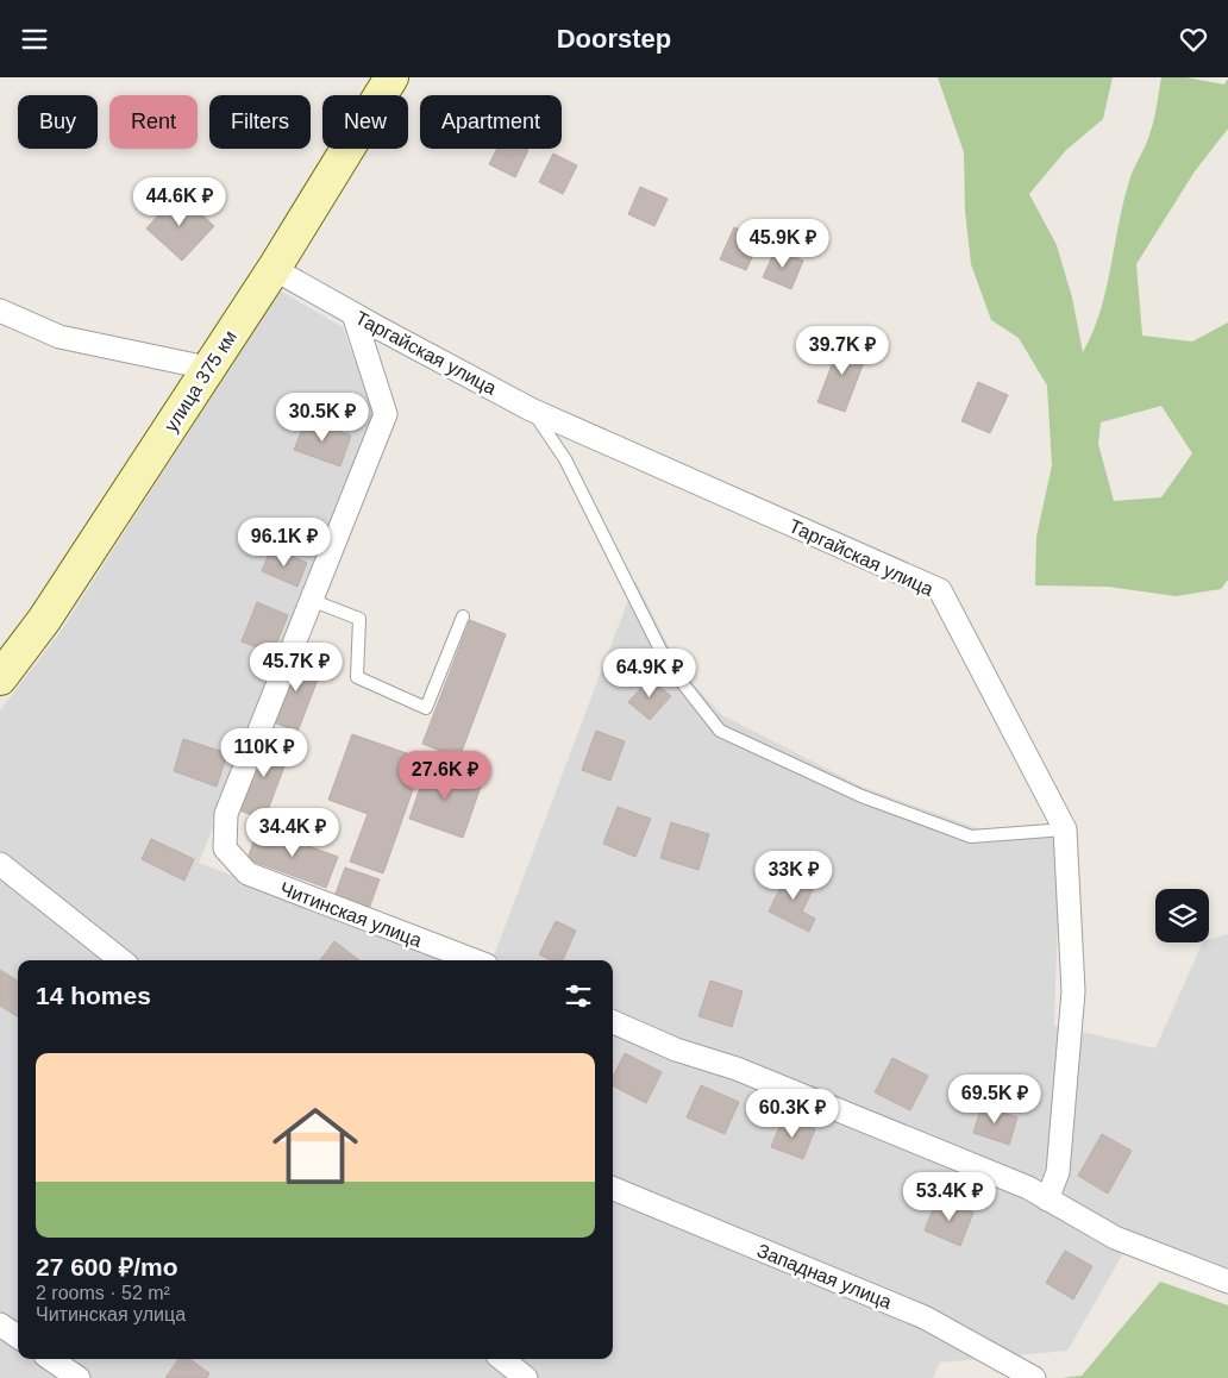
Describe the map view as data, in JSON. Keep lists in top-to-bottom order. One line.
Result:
{"streets":{"main road":["улица 375 км"],"street":["Таргайская улица","Читинская улица","Западная улица"]},"crossings":[["Таргайская улица","улица 375 км"],["Таргайская улица","Читинская улица"]],"page":{"header":"Doorstep","chip":["Buy","Rent","Filters","New","Apartment"],"price":["44.6K ₽","45.9K ₽","39.7K ₽","30.5K ₽","96.1K ₽","45.7K ₽","64.9K ₽","110K ₽","27.6K ₽","34.4K ₽","33K ₽","69.5K ₽","60.3K ₽","53.4K ₽"],"heading":"14 homes","list":[{"name":"27 600 ₽/mo","note":"2 rooms · 52 m² · Читинская улица"}]}}
